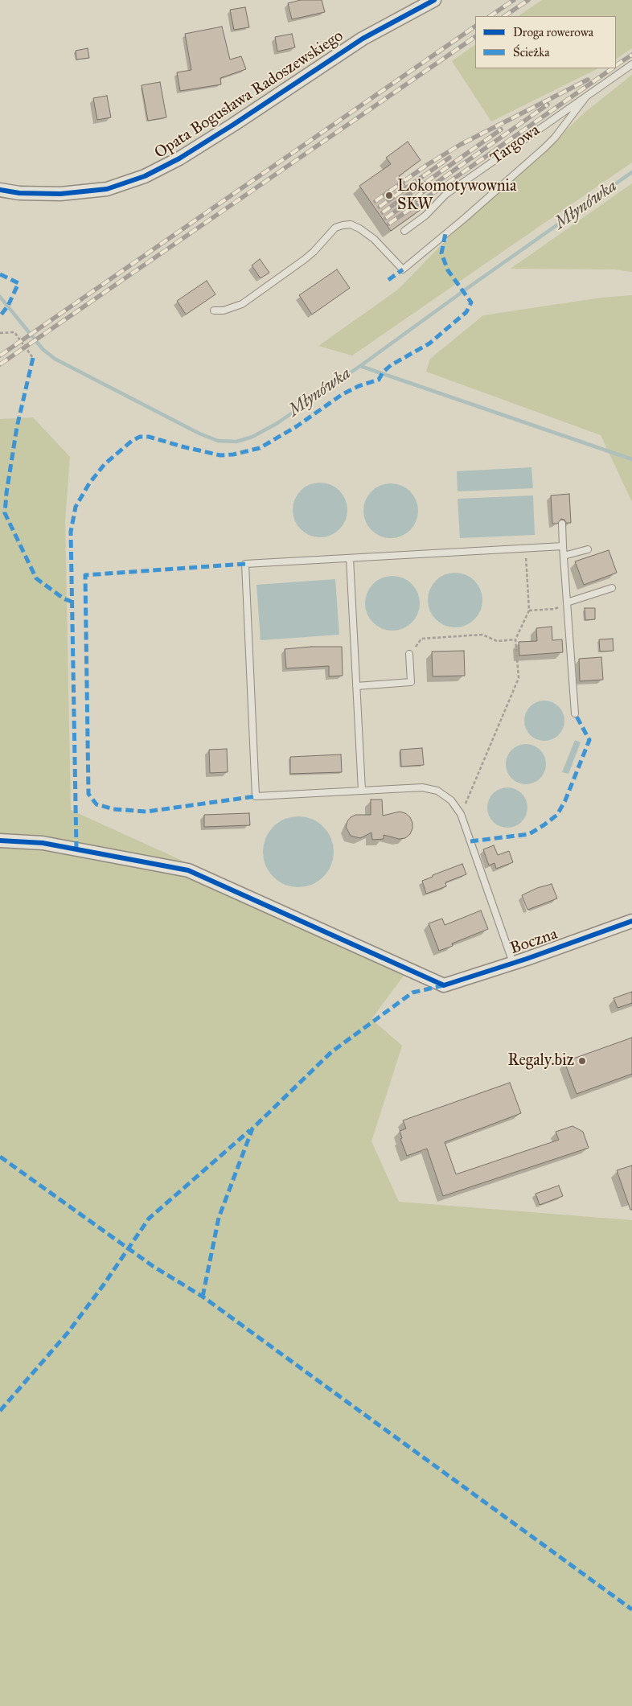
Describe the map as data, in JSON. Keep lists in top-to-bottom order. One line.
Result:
{"streets":{"street":["Opata Bogusława Radoszewskiego","Boczna"],"lane":["Targowa"]},"water":["Młynówka"],"places":["Lokomotywownia SKW","Regaly.biz"],"legend":["Droga rowerowa","Ścieżka"]}
